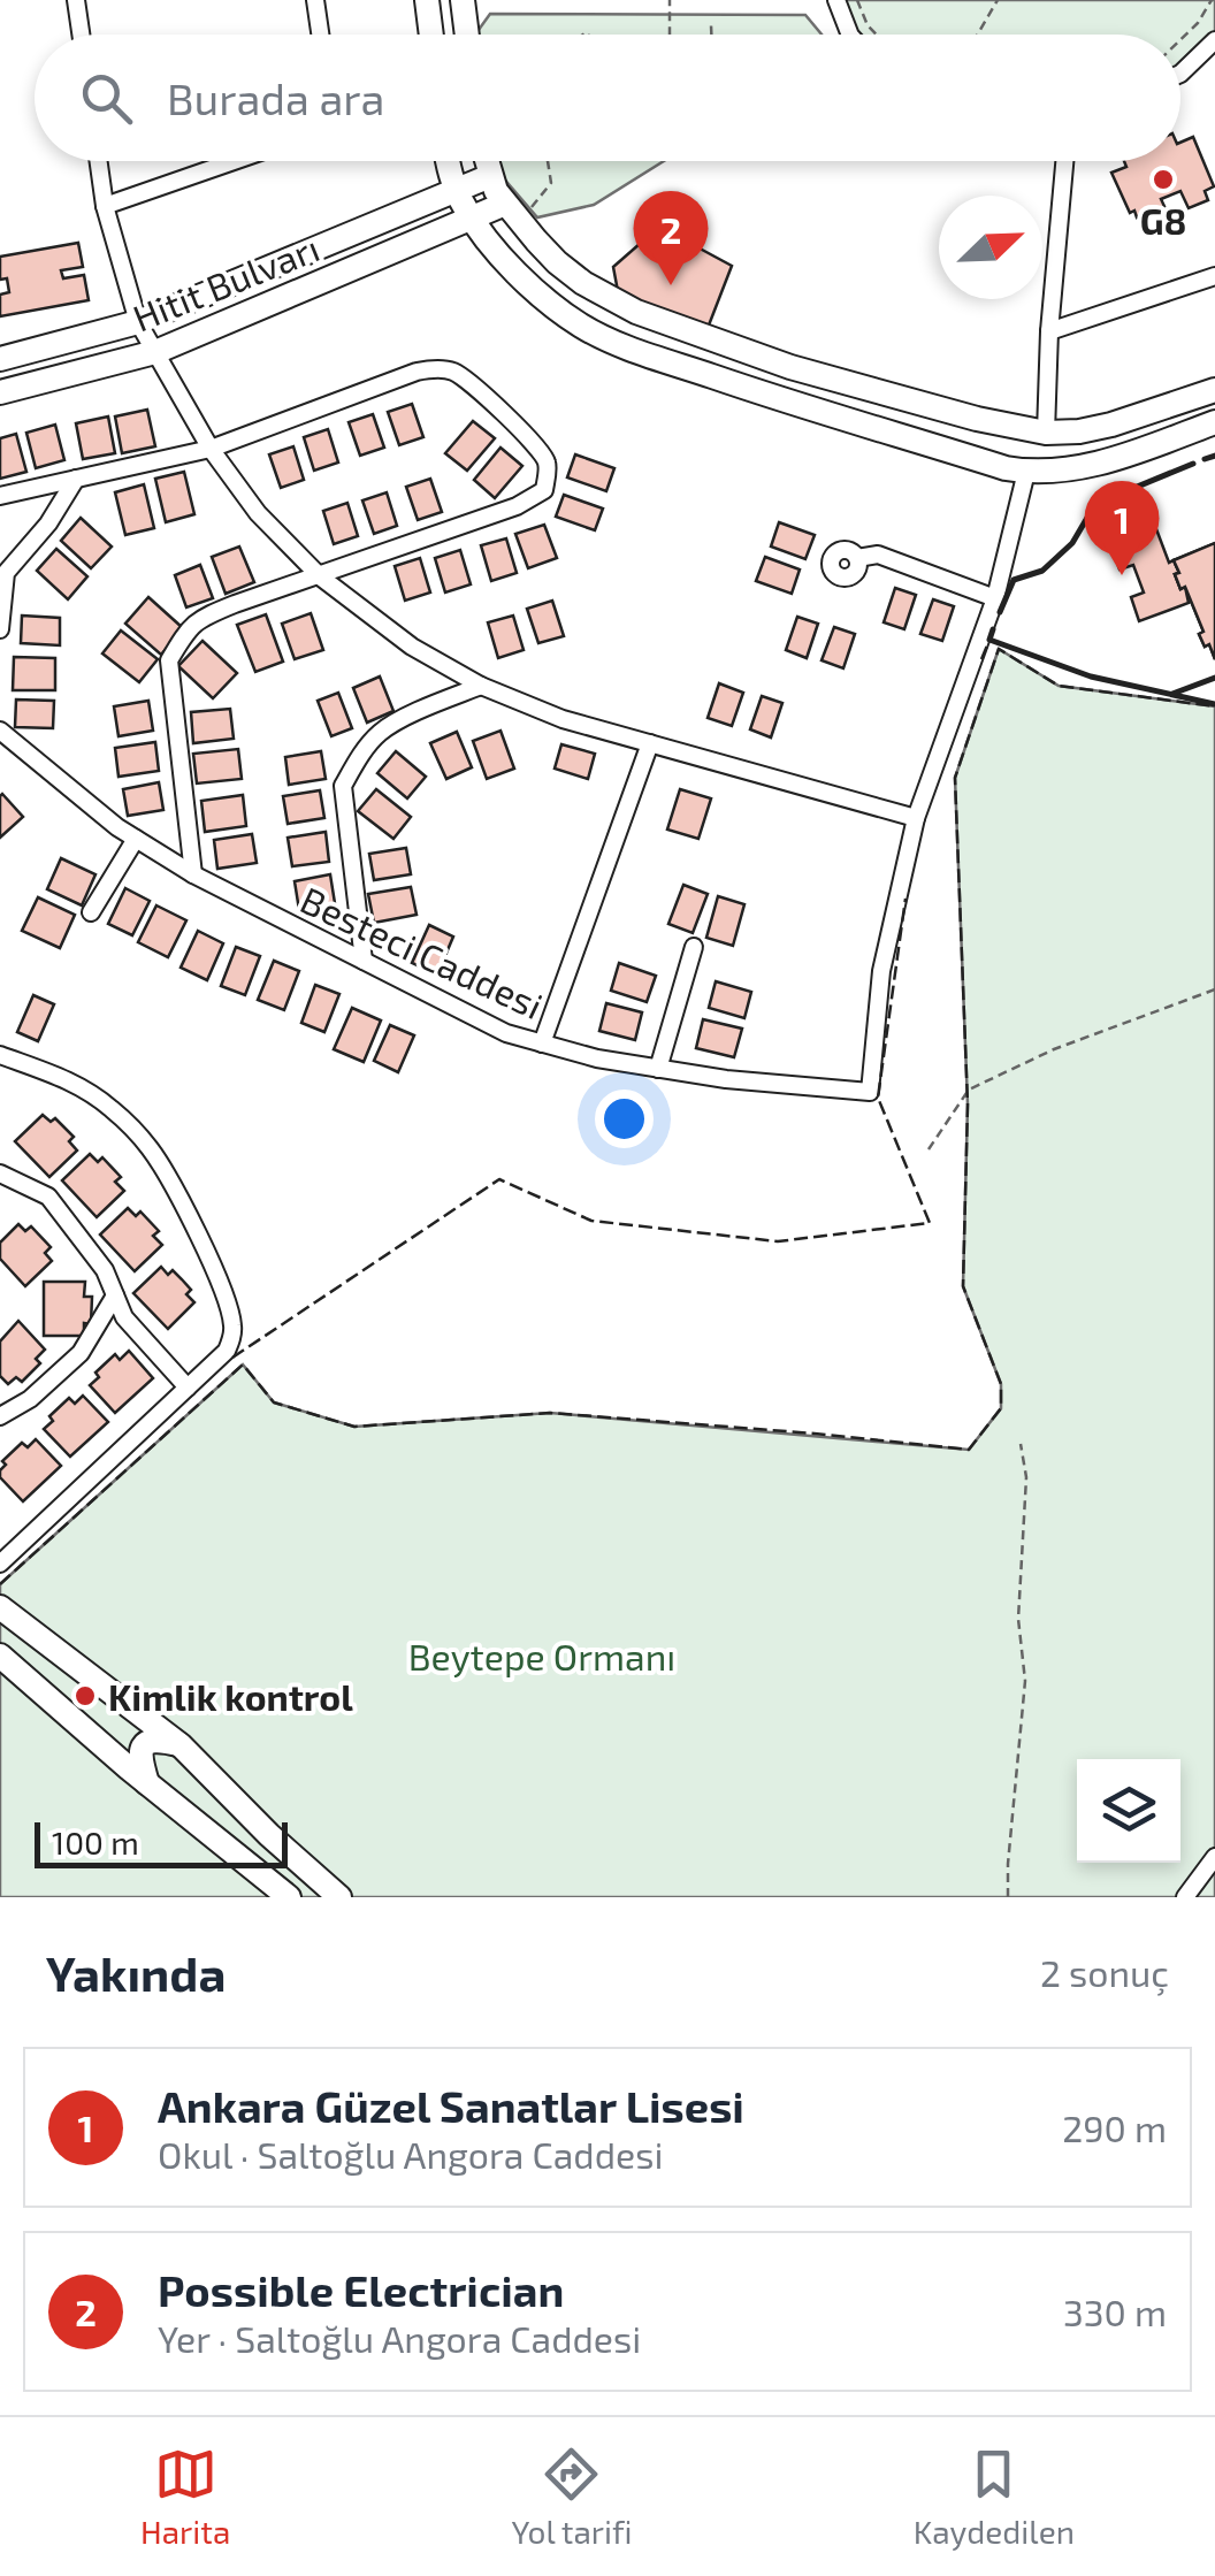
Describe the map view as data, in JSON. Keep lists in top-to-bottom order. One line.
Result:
{"streets":{"street":["Hitit Bulvarı","Besteci Caddesi"]},"parks":["Beytepe Ormanı"],"places":["G8","Kimlik kontrol"],"scale_bar":"100 m","north":"top right","page":{"search":"Burada ara","pins":["2","1"],"scale":"100 m","heading":["Yakında","2 sonuç"],"list":[{"mark":"1","name":"Ankara Güzel Sanatlar Lisesi","note":"Okul · Saltoğlu Angora Caddesi","value":"290 m"},{"mark":"2","name":"Possible Electrician","note":"Yer · Saltoğlu Angora Caddesi","value":"330 m"}],"nav":["Harita","Yol tarifi","Kaydedilen"]}}
